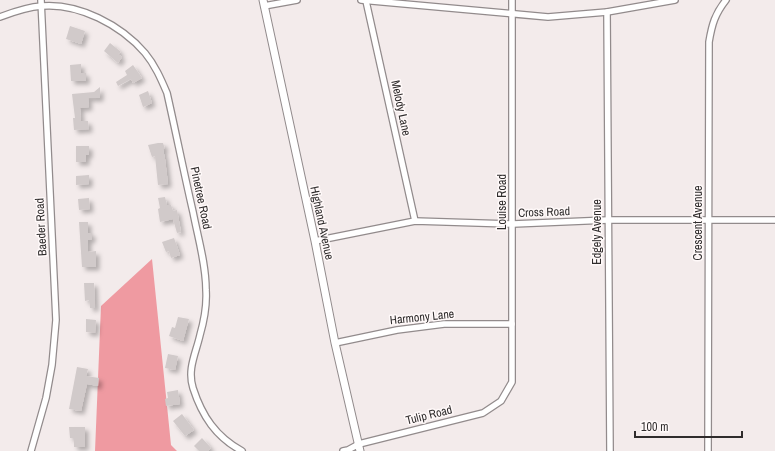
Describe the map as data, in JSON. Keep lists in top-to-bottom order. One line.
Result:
{"streets":{"street":["Melody Lane","Pinetree Road","Louise Road","Cross Road","Highland Avenue","Crescent Avenue","Baeder Road","Edgely Avenue","Harmony Lane","Tulip Road"]},"crossings":[["Melody Lane","Cross Road"],["Pinetree Road","Baeder Road"],["Louise Road","Cross Road"],["Louise Road","Harmony Lane"],["Louise Road","Tulip Road"],["Cross Road","Highland Avenue"],["Cross Road","Crescent Avenue"],["Cross Road","Edgely Avenue"],["Highland Avenue","Harmony Lane"],["Highland Avenue","Tulip Road"]],"scale_bar":"100 m"}
